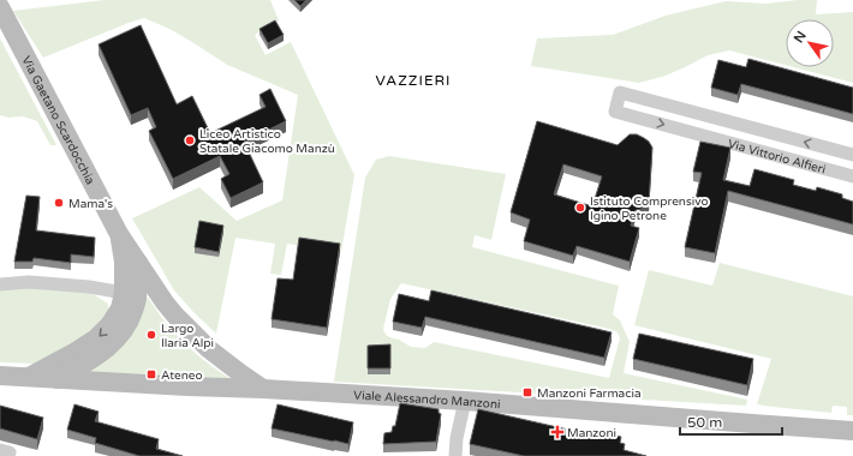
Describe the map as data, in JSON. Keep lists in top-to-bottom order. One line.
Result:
{"streets":{"street":["Via Gaetano Scardocchia","Via Vittorio Alfieri","Viale Alessandro Manzoni"]},"crossings":[["Via Gaetano Scardocchia","Viale Alessandro Manzoni"]],"districts":["VAZZIERI"],"places":{"other":["Liceo Artistico Statale Giacomo Manzù","Mama's","Istituto Comprensivo Igino Petrone","Largo Ilaria Alpi"],"transit":["Ateneo","Manzoni Farmacia"],"health":["Manzoni"]},"scale_bar":"50 m","north":"top left"}
